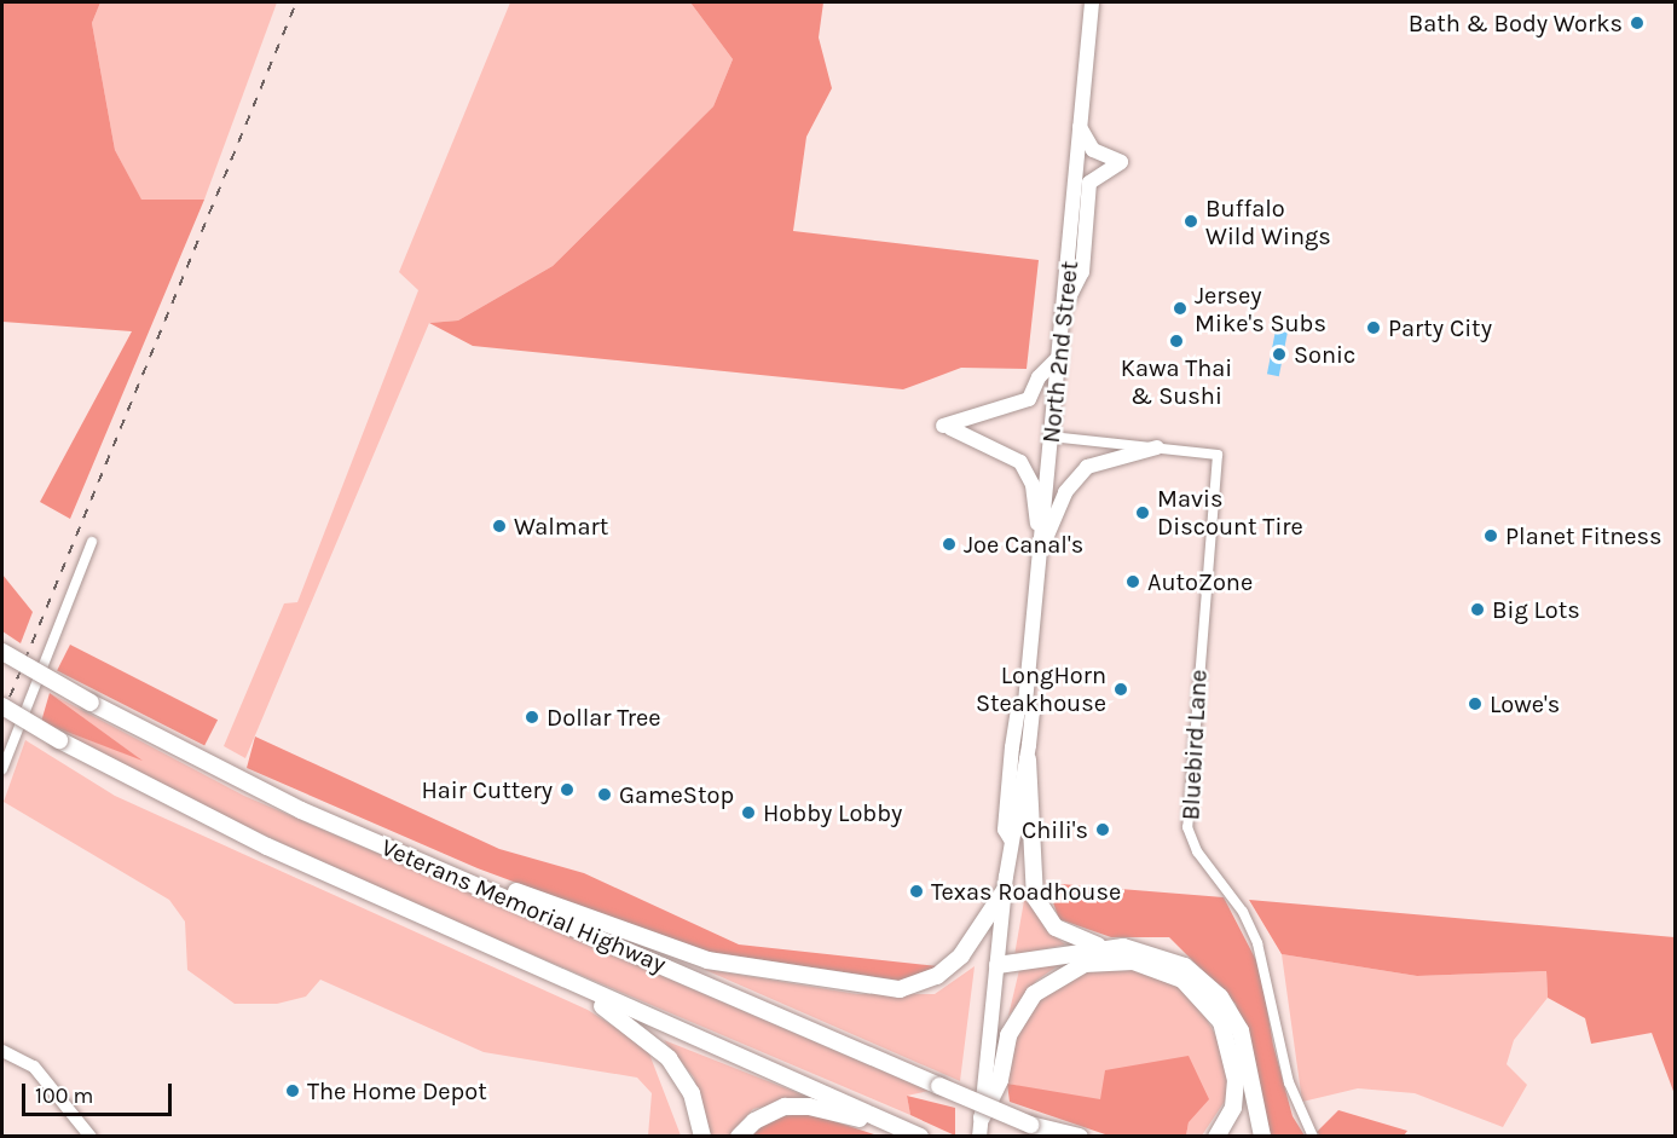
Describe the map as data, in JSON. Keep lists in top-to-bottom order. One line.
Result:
{"streets":{"highway":["Veterans Memorial Highway"],"main road":["North 2nd Street"],"street":["Bluebird Lane"]},"places":["Bath & Body Works","Buffalo Wild Wings","Jersey Mike's Subs","Party City","Kawa Thai & Sushi","Sonic","Mavis Discount Tire","Walmart","Planet Fitness","Joe Canal's","AutoZone","Big Lots","LongHorn Steakhouse","Lowe's","Dollar Tree","Hair Cuttery","GameStop","Hobby Lobby","Chili's","Texas Roadhouse","The Home Depot"],"scale_bar":"100 m"}
